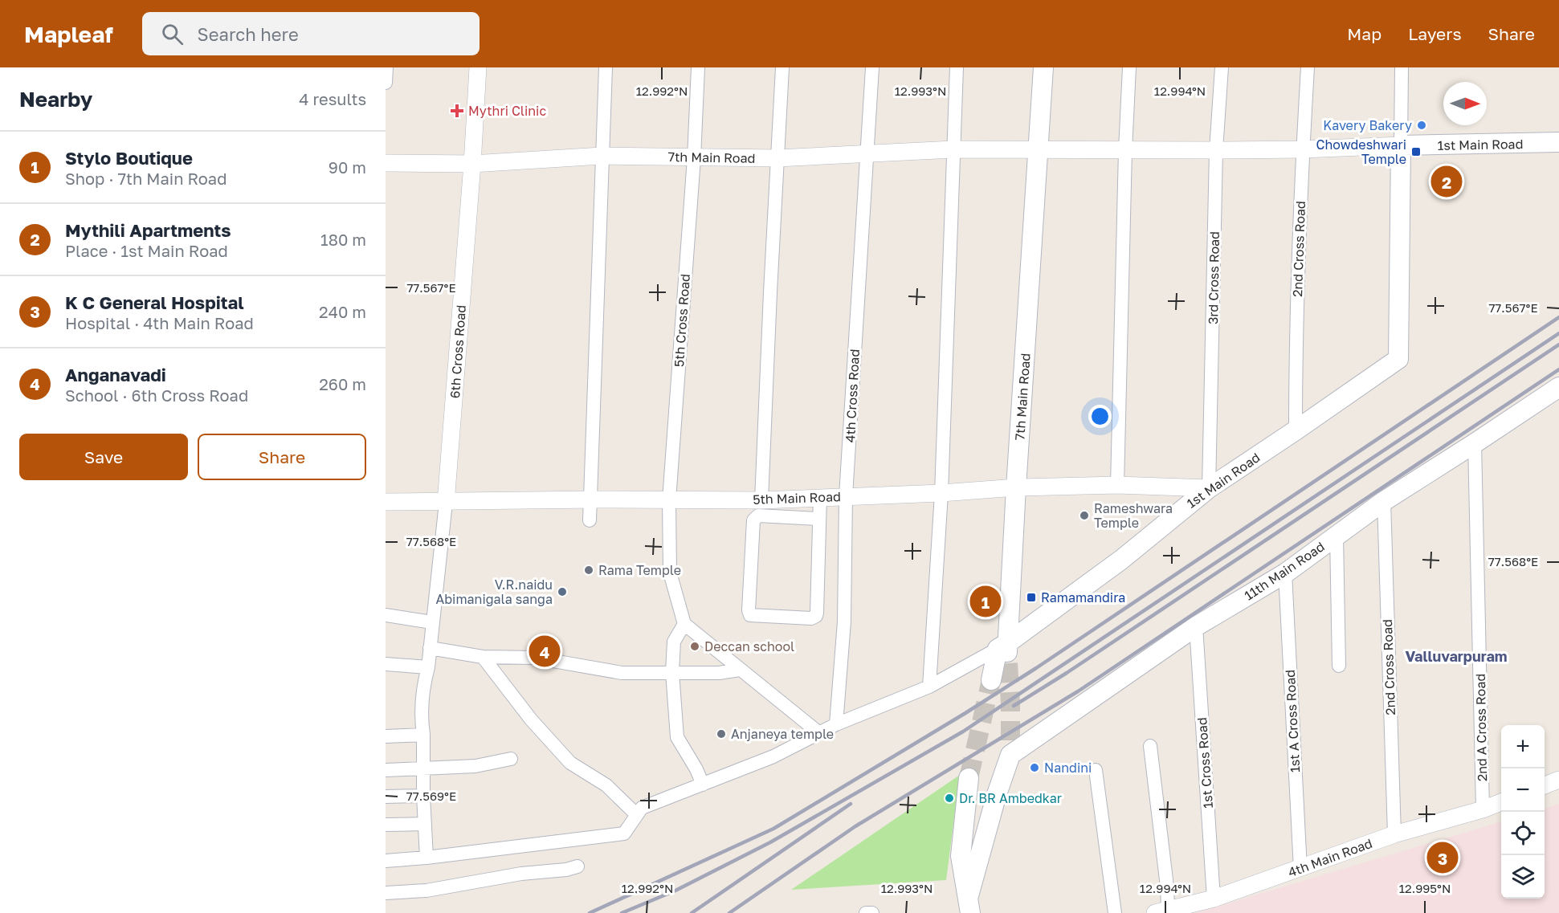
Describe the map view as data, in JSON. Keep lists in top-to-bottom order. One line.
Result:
{"streets":{"main road":["1st Main Road","7th Main Road","11th Main Road"],"street":["2nd Cross Road","3rd Cross Road","5th Cross Road","6th Cross Road","4th Cross Road","5th Main Road","1st A Cross Road","2nd A Cross Road","1st Cross Road","4th Main Road"]},"crossings":[["1st Main Road","7th Main Road"],["1st Main Road","2nd Cross Road"],["1st Main Road","3rd Cross Road"],["1st Main Road","5th Main Road"],["7th Main Road","5th Cross Road"],["7th Main Road","6th Cross Road"],["7th Main Road","4th Cross Road"],["7th Main Road","5th Main Road"],["2nd Cross Road","11th Main Road"],["2nd Cross Road","4th Main Road"],["3rd Cross Road","5th Main Road"],["5th Cross Road","5th Main Road"],["6th Cross Road","5th Main Road"],["4th Cross Road","5th Main Road"],["11th Main Road","1st A Cross Road"],["11th Main Road","2nd A Cross Road"],["11th Main Road","1st Cross Road"],["1st A Cross Road","4th Main Road"],["2nd A Cross Road","4th Main Road"],["1st Cross Road","4th Main Road"]],"districts":["Valluvarpuram"],"places":{"health":["Mythri Clinic"],"other":["Kavery Bakery","Rameshwara Temple","Rama Temple","V.R.naidu Abimanigala sanga","Deccan school","Anjaneya temple","Nandini","Dr. BR Ambedkar"],"transit":["Chowdeshwari Temple","Ramamandira"]},"north":"right","page":{"header":"Mapleaf","search":"Search here","nav":["Map","Layers","Share"],"heading":["Nearby","4 results"],"list":[{"mark":"1","name":"Stylo Boutique","note":"Shop · 7th Main Road","value":"90 m"},{"mark":"2","name":"Mythili Apartments","note":"Place · 1st Main Road","value":"180 m"},{"mark":"3","name":"K C General Hospital","note":"Hospital · 4th Main Road","value":"240 m"},{"mark":"4","name":"Anganavadi","note":"School · 6th Cross Road","value":"260 m"}],"pins":["2","1","4","3"],"buttons":["Save","Share"],"map_buttons":["+","−"]},"coordinates":["12.992°N","12.993°N","12.994°N","77.567°E","77.568°E","77.569°E","12.995°N"]}
